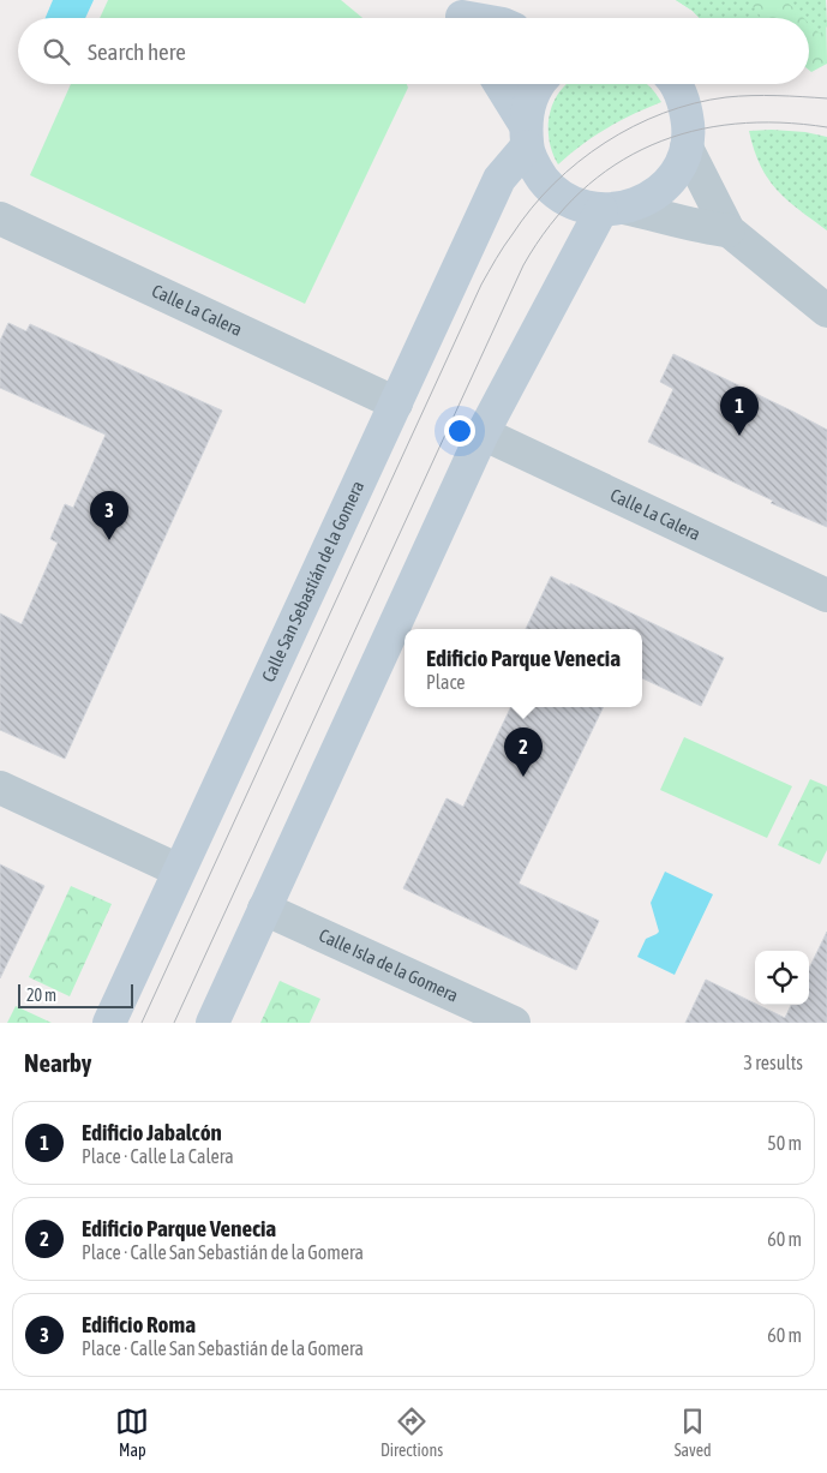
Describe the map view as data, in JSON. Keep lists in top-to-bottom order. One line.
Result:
{"streets":{"main road":["Calle San Sebastián de la Gomera"],"street":["Calle La Calera","Calle Isla de la Gomera"]},"crossings":[["Calle La Calera","Calle San Sebastián de la Gomera"]],"scale_bar":"20 m","page":{"search":"Search here","pins":["1","3","2"],"popup":["Edificio Parque Venecia","Place"],"scale":"20 m","heading":["Nearby","3 results"],"list":[{"mark":"1","name":"Edificio Jabalcón","note":"Place · Calle La Calera","value":"50 m"},{"mark":"2","name":"Edificio Parque Venecia","note":"Place · Calle San Sebastián de la Gomera","value":"60 m"},{"mark":"3","name":"Edificio Roma","note":"Place · Calle San Sebastián de la Gomera","value":"60 m"}],"nav":["Map","Directions","Saved"]}}
